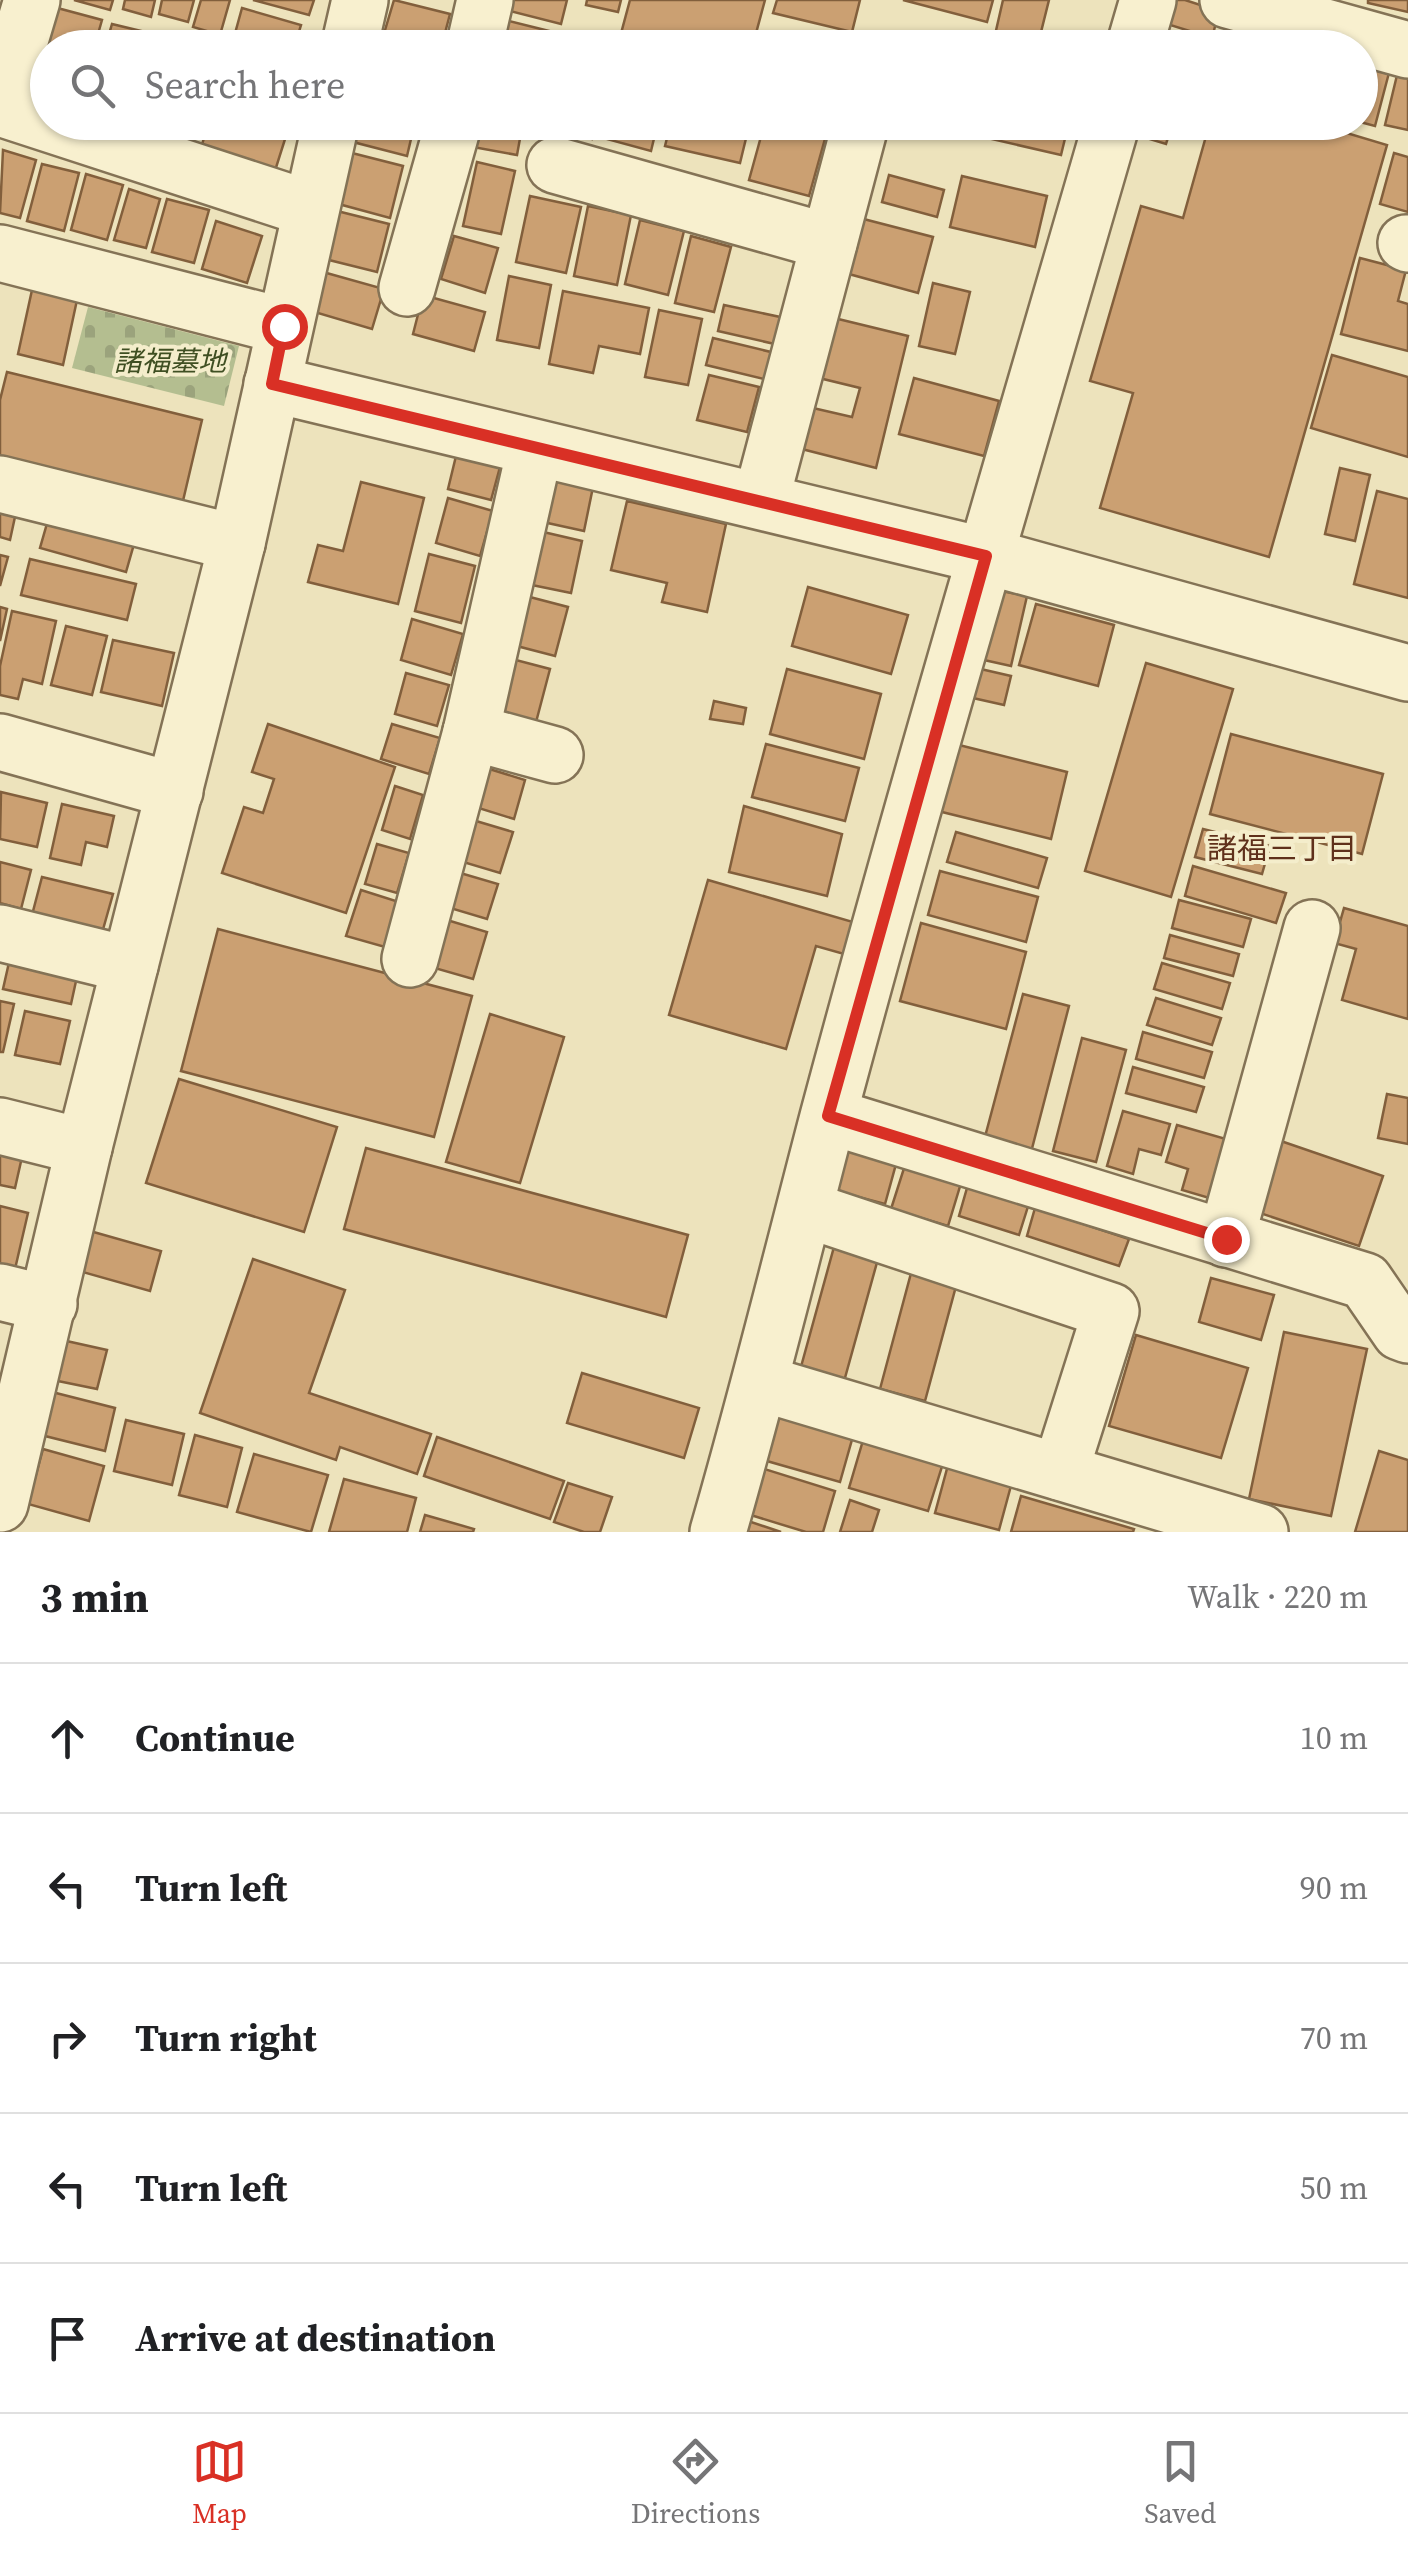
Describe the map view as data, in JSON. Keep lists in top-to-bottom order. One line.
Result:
{"districts":["諸福三丁目"],"parks":["諸福墓地"],"page":{"search":"Search here","heading":["3 min","Walk · 220 m"],"list":[["Continue","10 m"],["Turn left","90 m"],["Turn right","70 m"],["Turn left","50 m"],"Arrive at destination"],"nav":["Map","Directions","Saved"]}}
